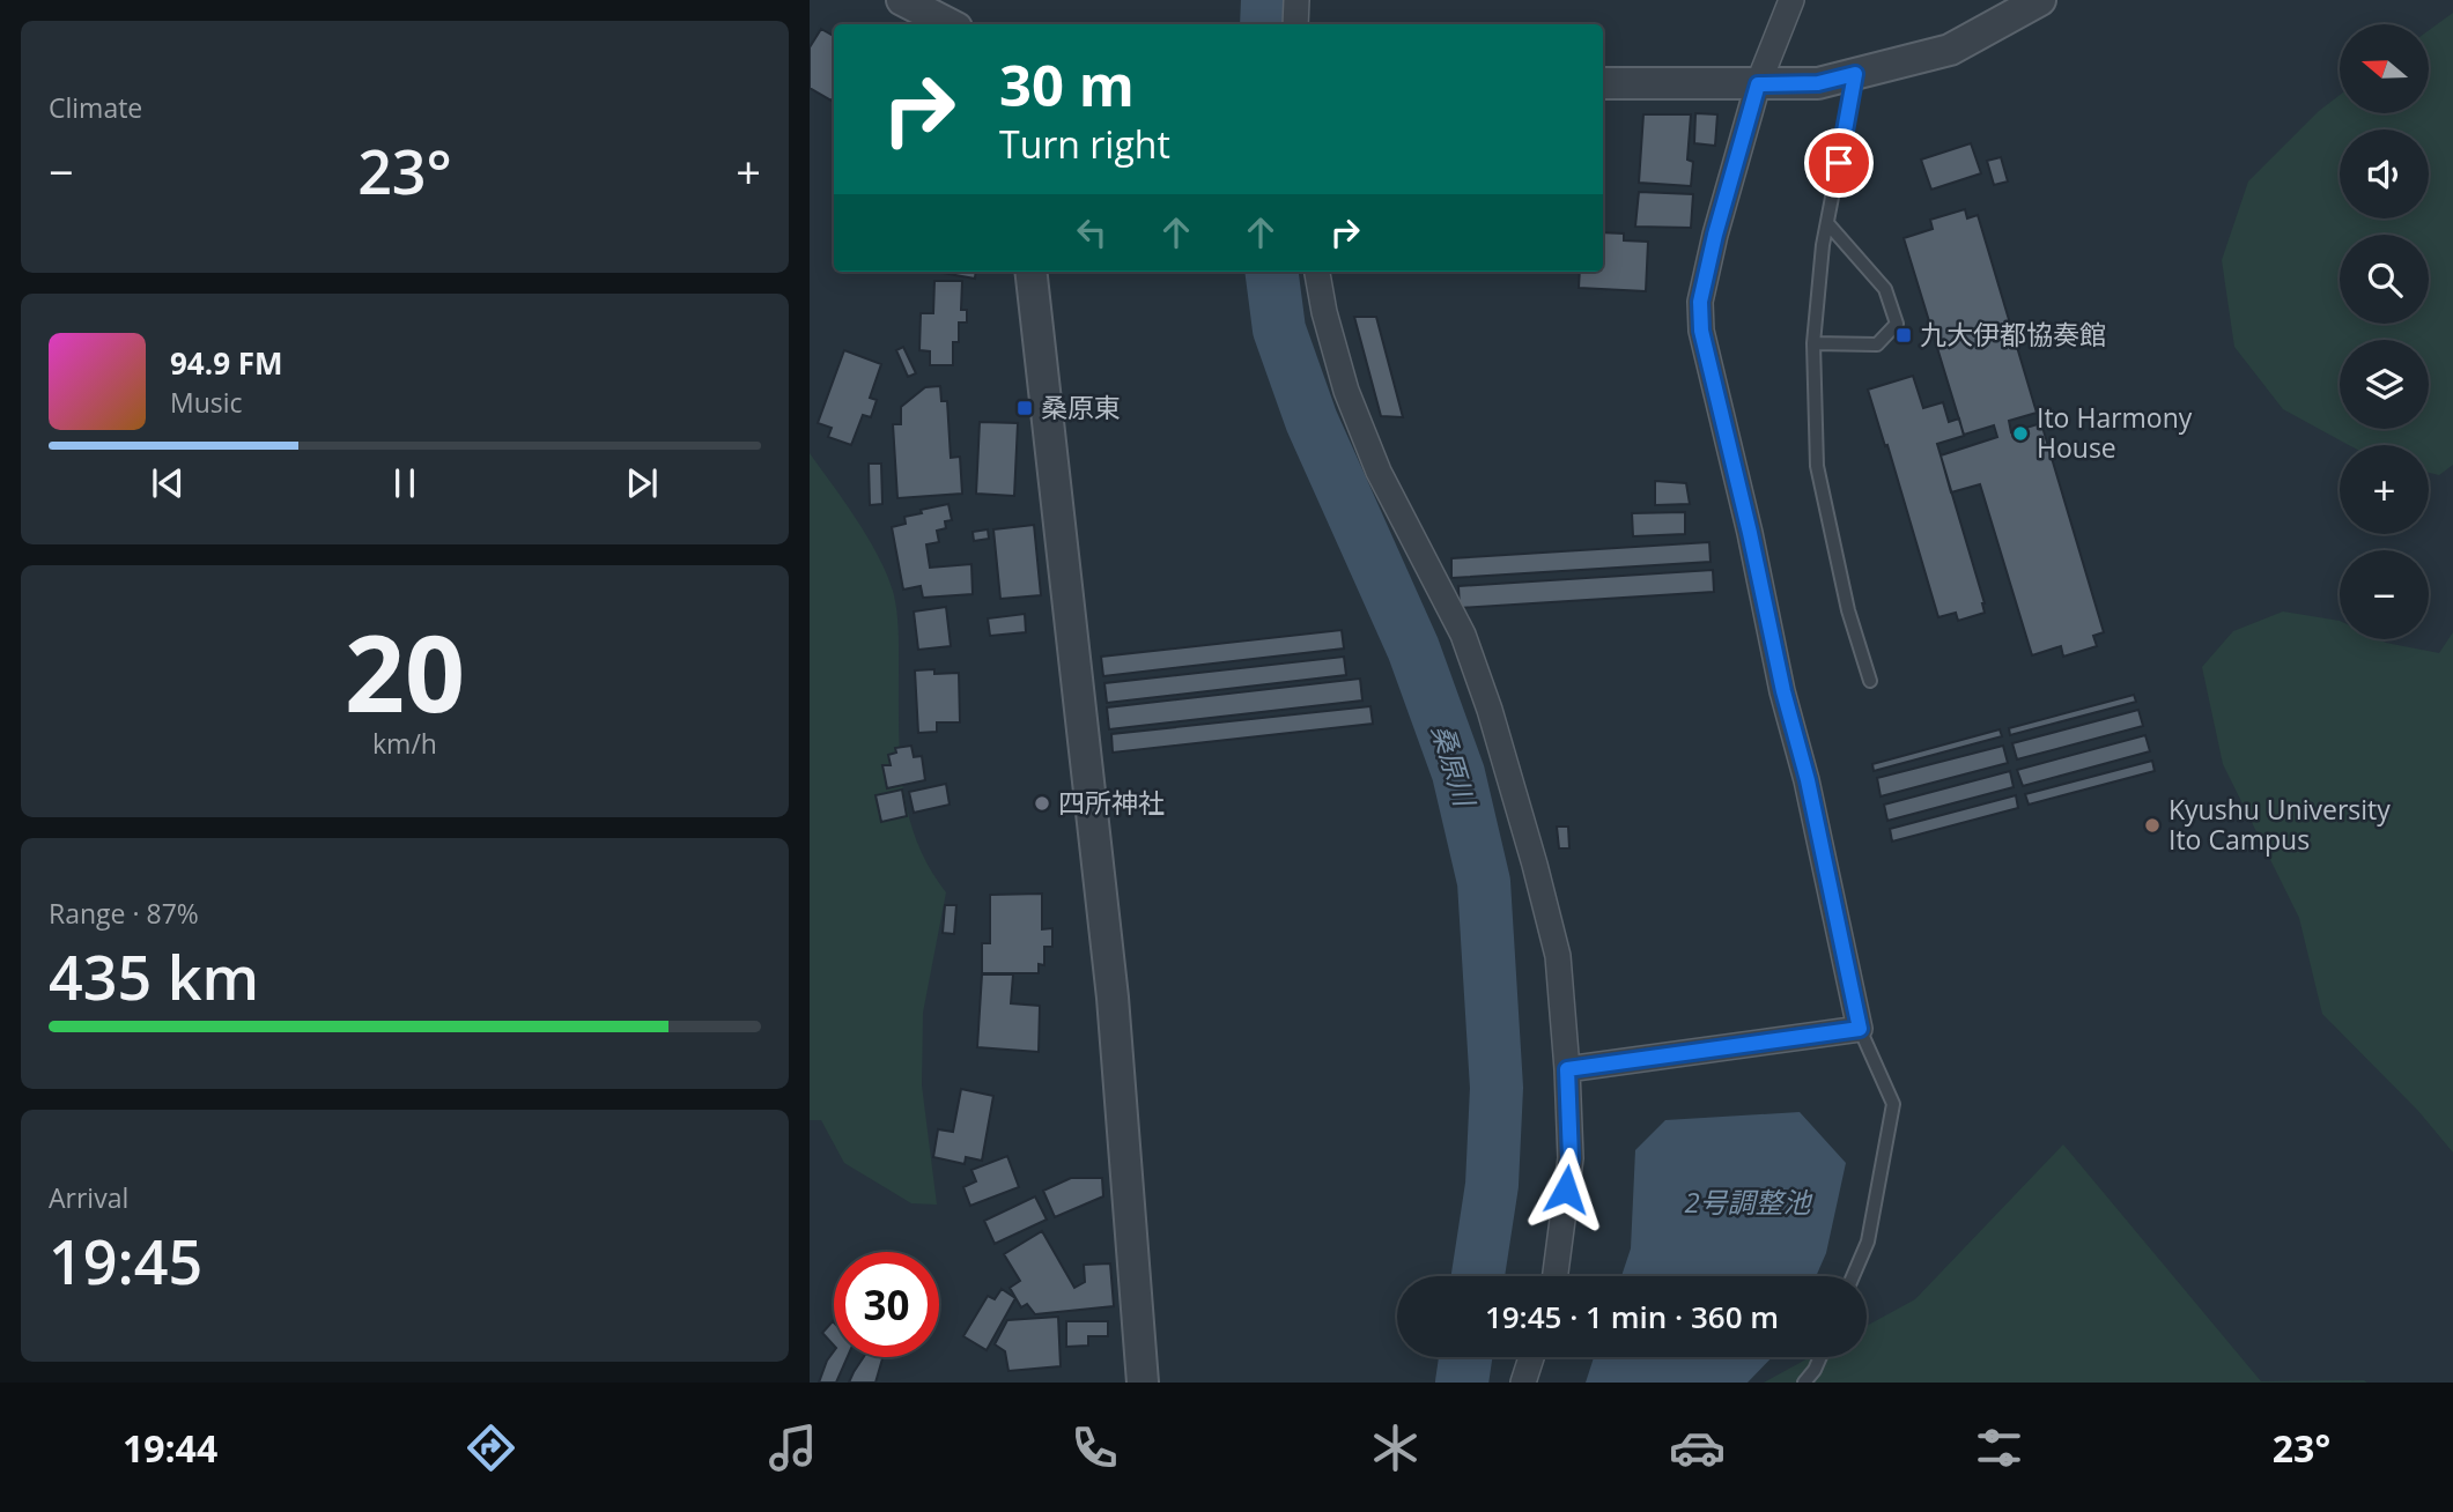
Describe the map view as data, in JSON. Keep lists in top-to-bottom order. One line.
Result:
{"water":["桑原川","2号調整池"],"places":{"transit":["九大伊都協奏館","桑原東"],"other":["Ito Harmony House","四所神社","Kyushu University Ito Campus"]},"north":"left","page":{"tile":["Climate",["20","km/h"],["Range · 87%","435 km"],["Arrival","19:45"]],"map_buttons":["+","−"],"turn":["30 m","Turn right"],"heat":["−","23°","+"],"song":["94.9 FM","Music"],"limit":"30","trip":"19:45 · 1 min · 360 m","tabs":["19:44","23°"]}}
